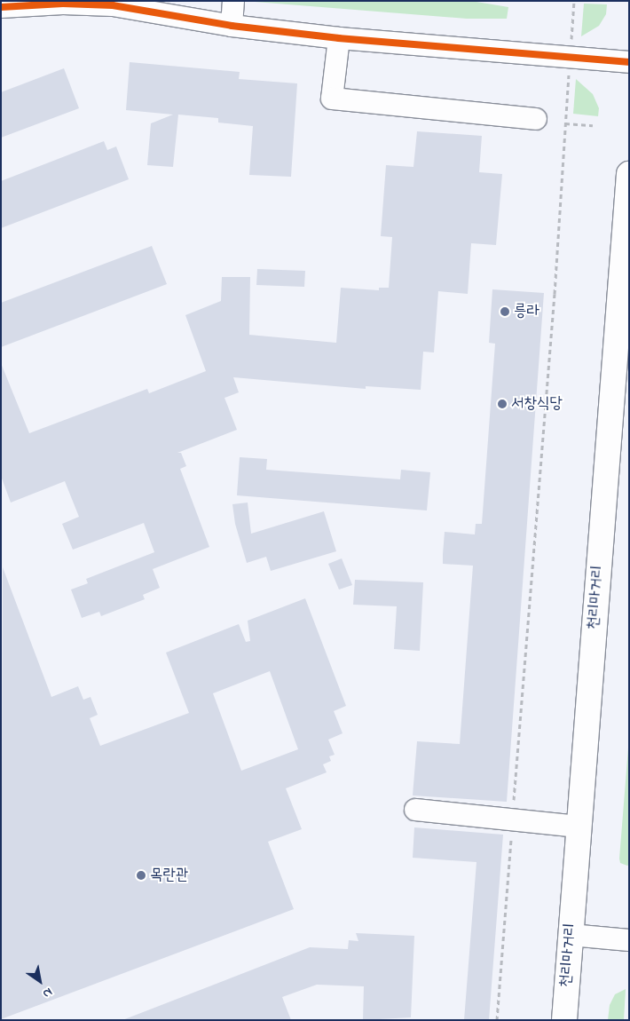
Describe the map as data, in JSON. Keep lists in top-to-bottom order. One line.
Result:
{"streets":{"main road":["천리마거리"]},"places":["릉라","서창식당","목란관"],"north":"bottom right"}
